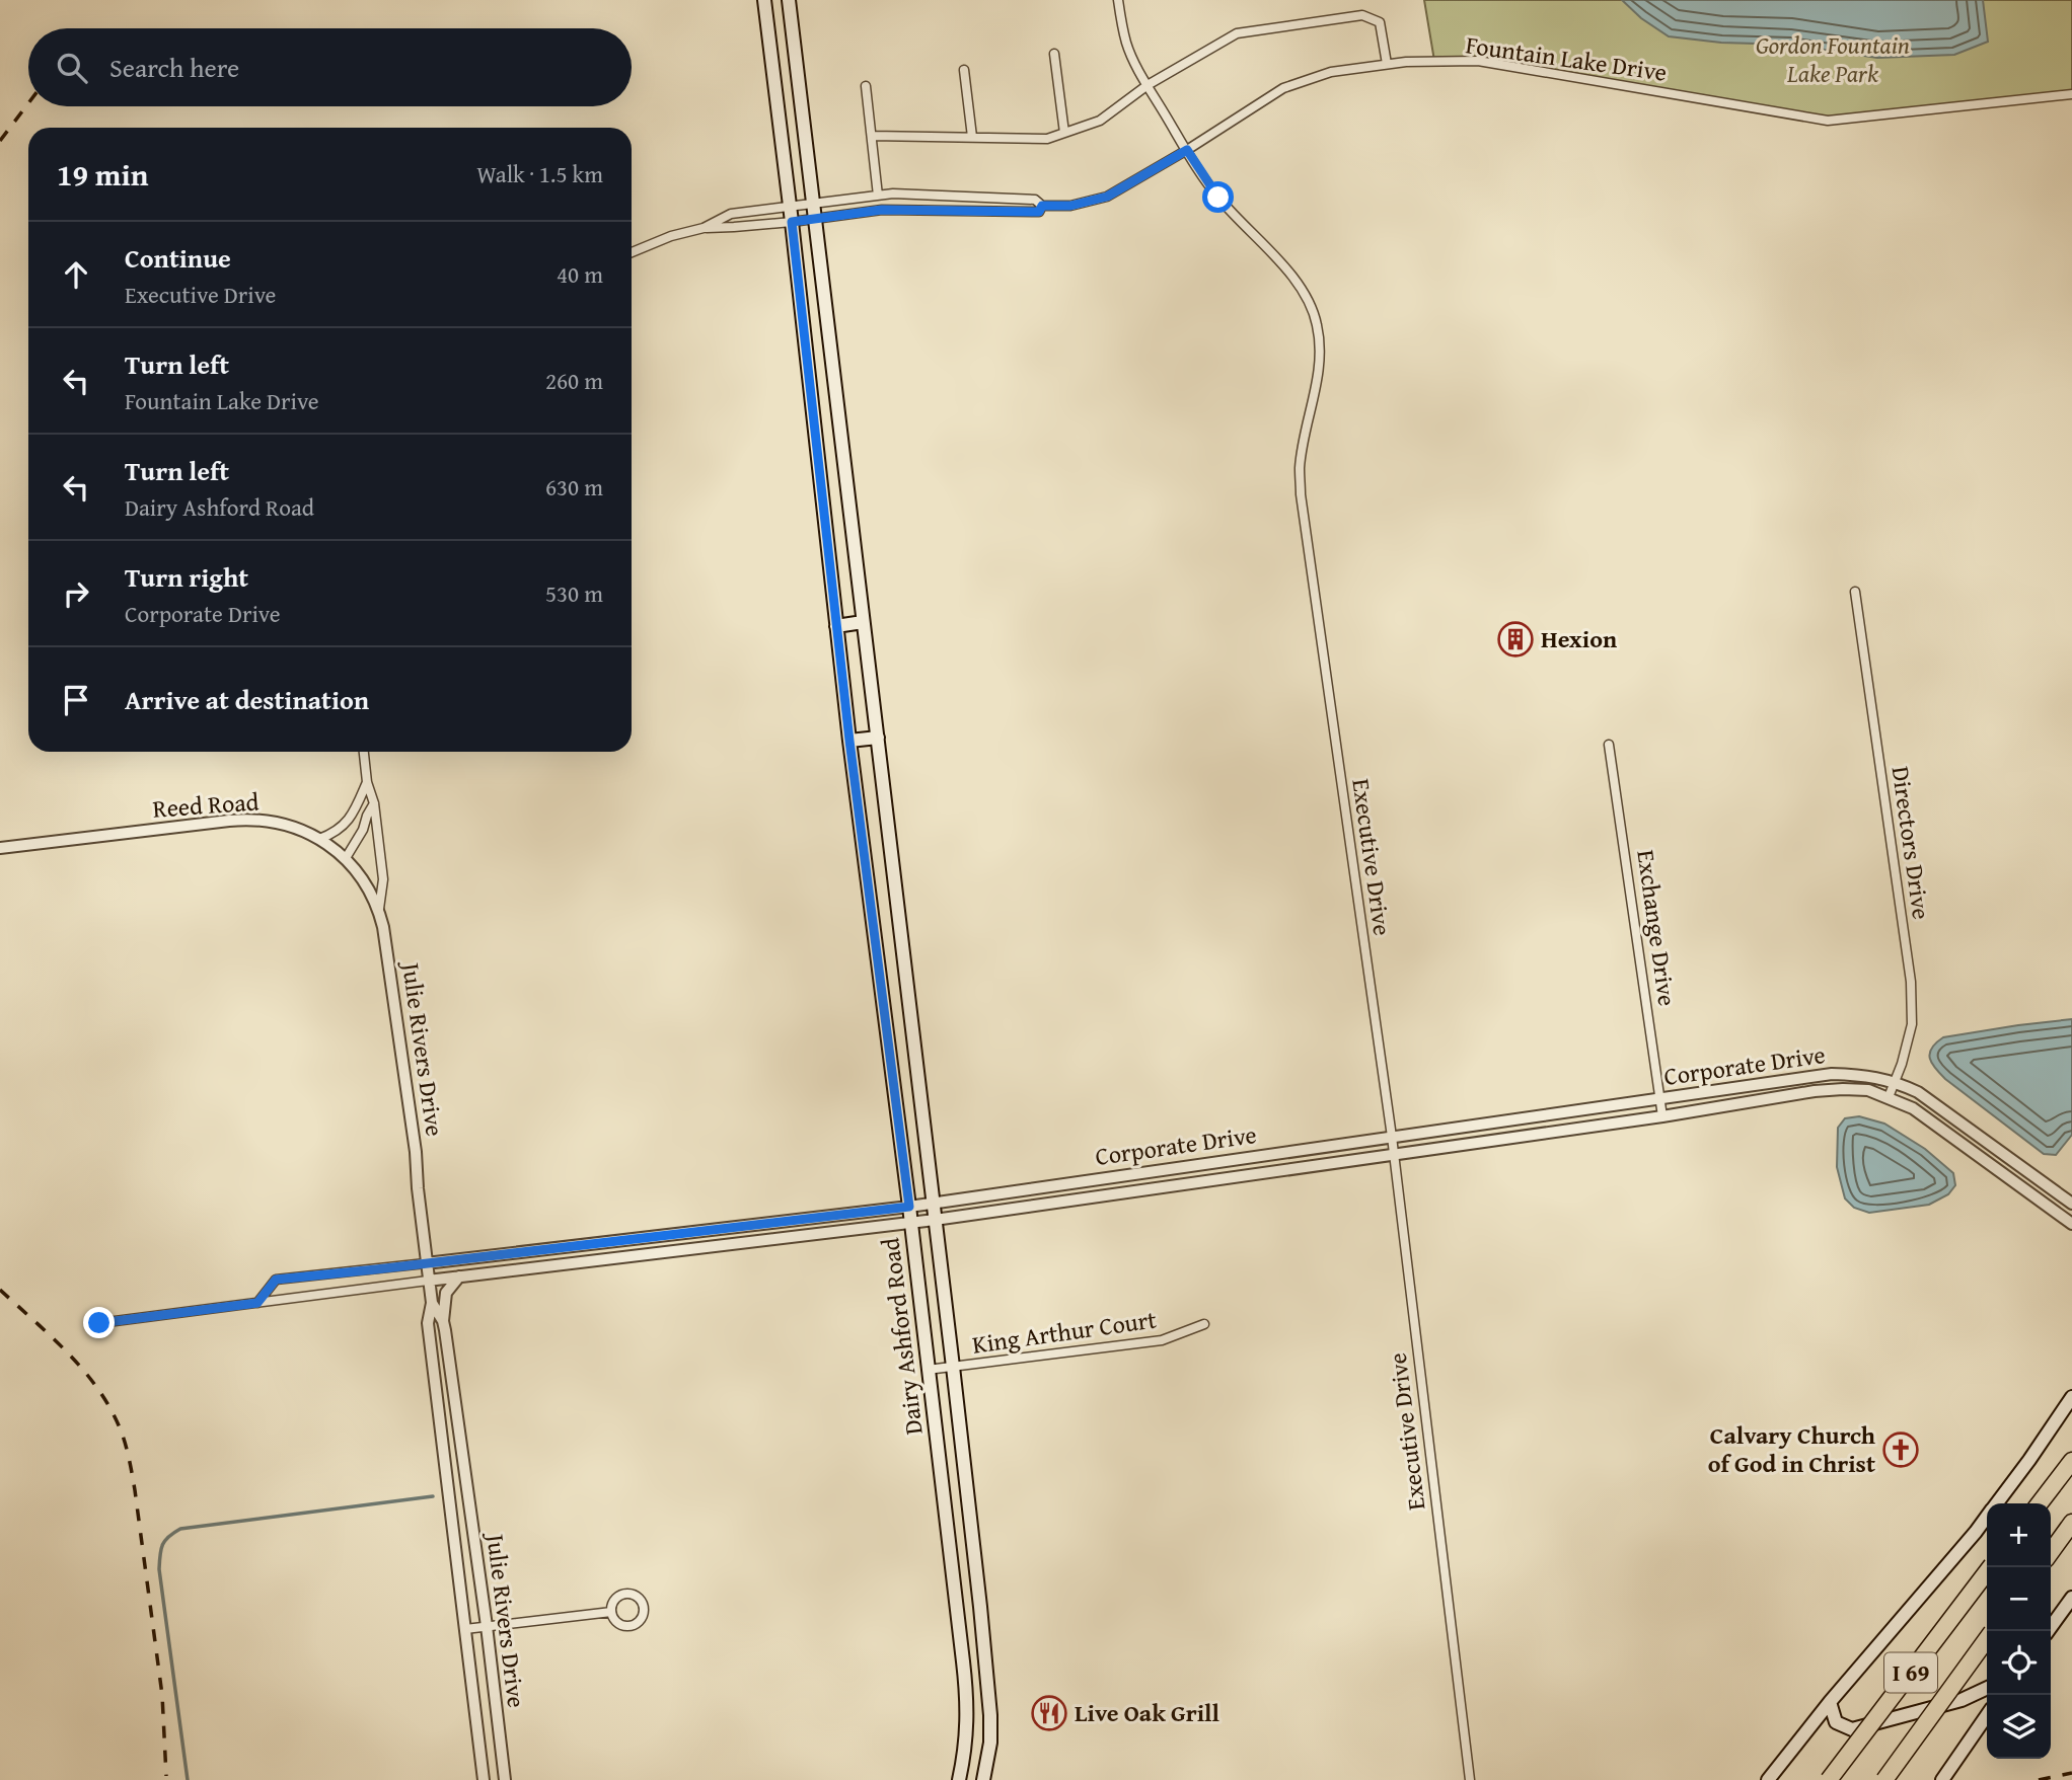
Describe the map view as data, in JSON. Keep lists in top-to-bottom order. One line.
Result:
{"streets":{"highway":["I 69"],"main road":["Dairy Ashford Road"],"street":["Fountain Lake Drive","Reed Road","Directors Drive","Executive Drive","Exchange Drive","Julie Rivers Drive","Corporate Drive","King Arthur Court"]},"crossings":[["Fountain Lake Drive","Executive Drive"],["Fountain Lake Drive","Dairy Ashford Road"],["Reed Road","Julie Rivers Drive"],["Directors Drive","Corporate Drive"],["Executive Drive","Corporate Drive"],["Exchange Drive","Corporate Drive"],["Julie Rivers Drive","Corporate Drive"],["Corporate Drive","Dairy Ashford Road"],["King Arthur Court","Dairy Ashford Road"]],"parks":["Gordon Fountain Lake Park"],"places":{"building":["Hexion"],"church":["Calvary Church of God in Christ"],"restaurant":["Live Oak Grill"]},"page":{"search":"Search here","heading":["19 min","Walk · 1.5 km"],"list":[["Continue","Executive Drive","40 m"],["Turn left","Fountain Lake Drive","260 m"],["Turn left","Dairy Ashford Road","630 m"],["Turn right","Corporate Drive","530 m"],"Arrive at destination"],"map_buttons":["+","−"]}}
